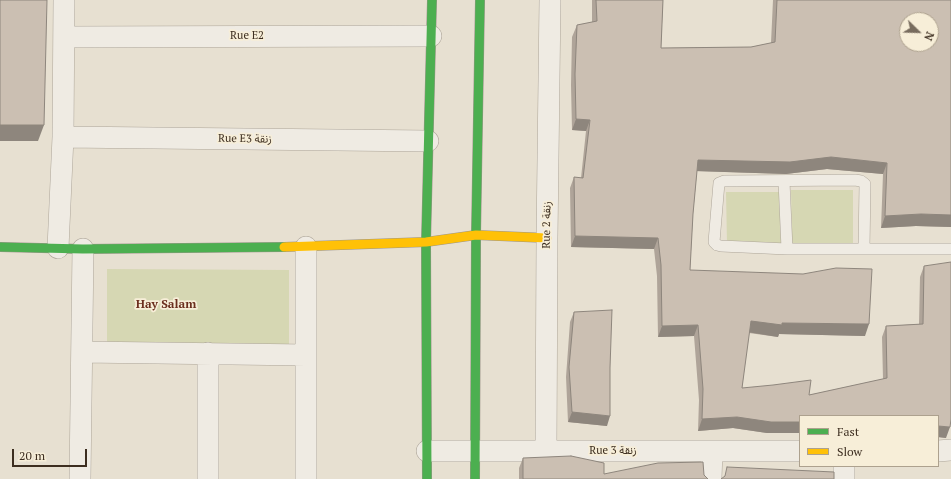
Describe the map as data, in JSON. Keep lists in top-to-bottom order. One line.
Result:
{"streets":{"street":["Rue E2","Rue E3 زنقة","Rue 2 زنقة","Rue 3 زنقة"]},"crossings":[["Rue 2 زنقة","Rue 3 زنقة"]],"districts":["Hay Salam"],"legend":["Fast","Slow"],"scale_bar":"20 m","north":"bottom right"}
